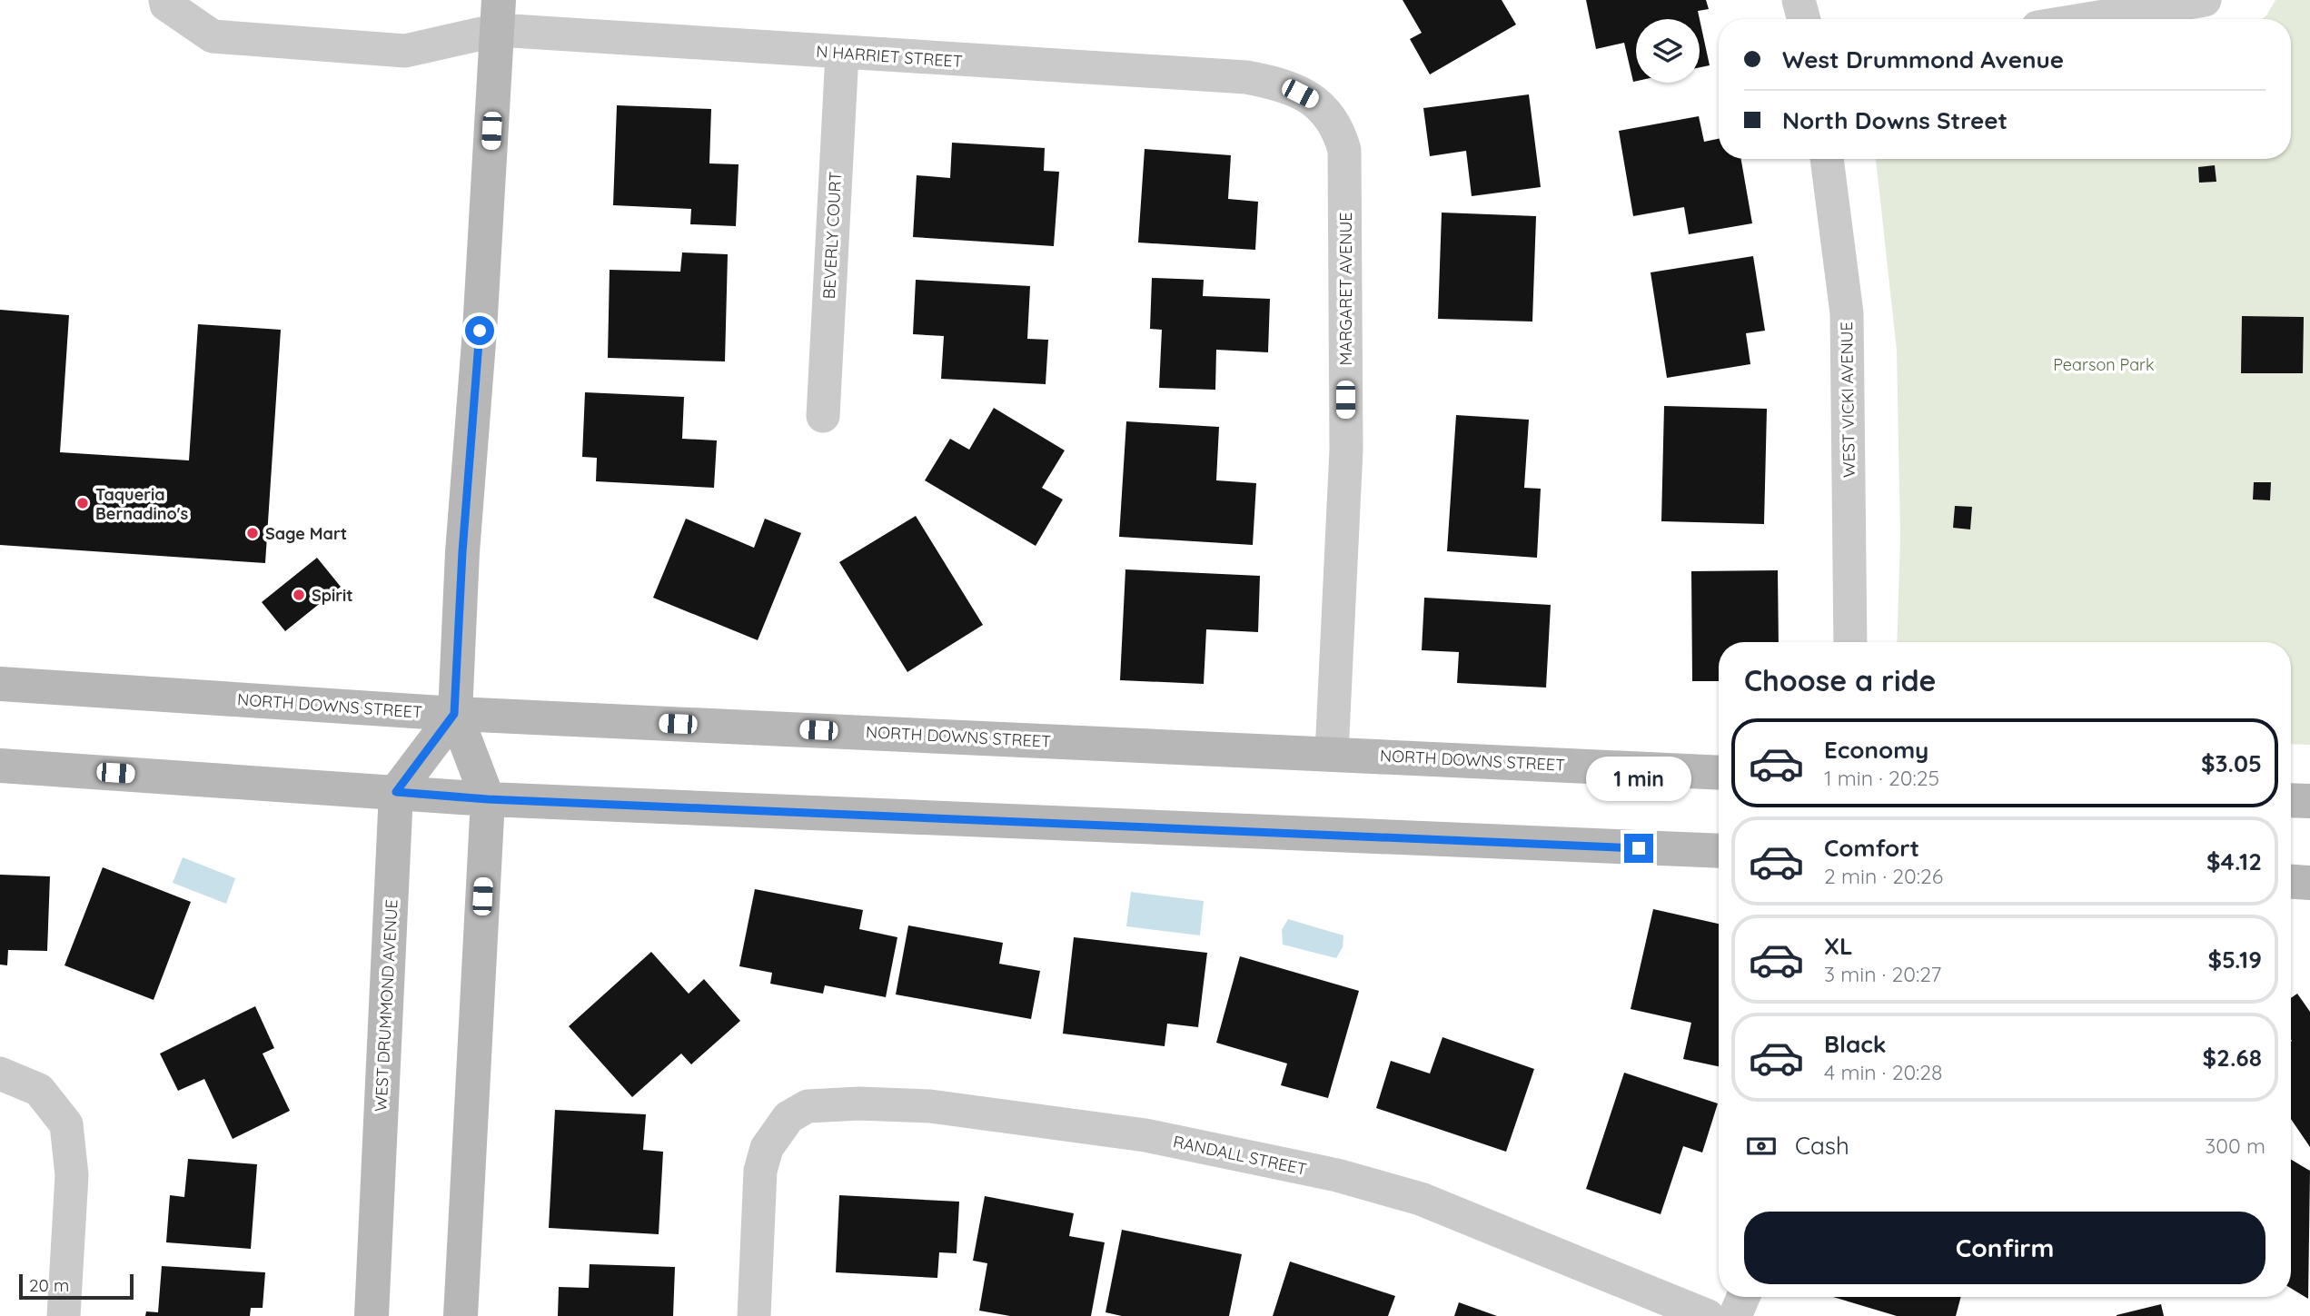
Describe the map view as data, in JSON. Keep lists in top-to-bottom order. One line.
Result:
{"streets":{"street":["N HARRIET STREET","BEVERLY COURT","MARGARET AVENUE","WEST VICKI AVENUE","NORTH DOWNS STREET","WEST DRUMMOND AVENUE","RANDALL STREET"]},"crossings":[["N HARRIET STREET","BEVERLY COURT"],["N HARRIET STREET","MARGARET AVENUE"],["MARGARET AVENUE","NORTH DOWNS STREET"]],"parks":["Pearson Park"],"places":["Taqueria Bernadino's","Sage Mart","Spirit"],"scale_bar":"20 m","page":{"banner":["West Drummond Avenue","North Downs Street"],"heading":"Choose a ride","list":[{"name":"Economy","note":"1 min · 20:25","value":"$3.05"},{"name":"Comfort","note":"2 min · 20:26","value":"$4.12"},{"name":"XL","note":"3 min · 20:27","value":"$5.19"},{"name":"Black","note":"4 min · 20:28","value":"$2.68"}],"bubble":"1 min","pay":["Cash","300 m"],"buttons":"Confirm","scale":"20 m"}}
